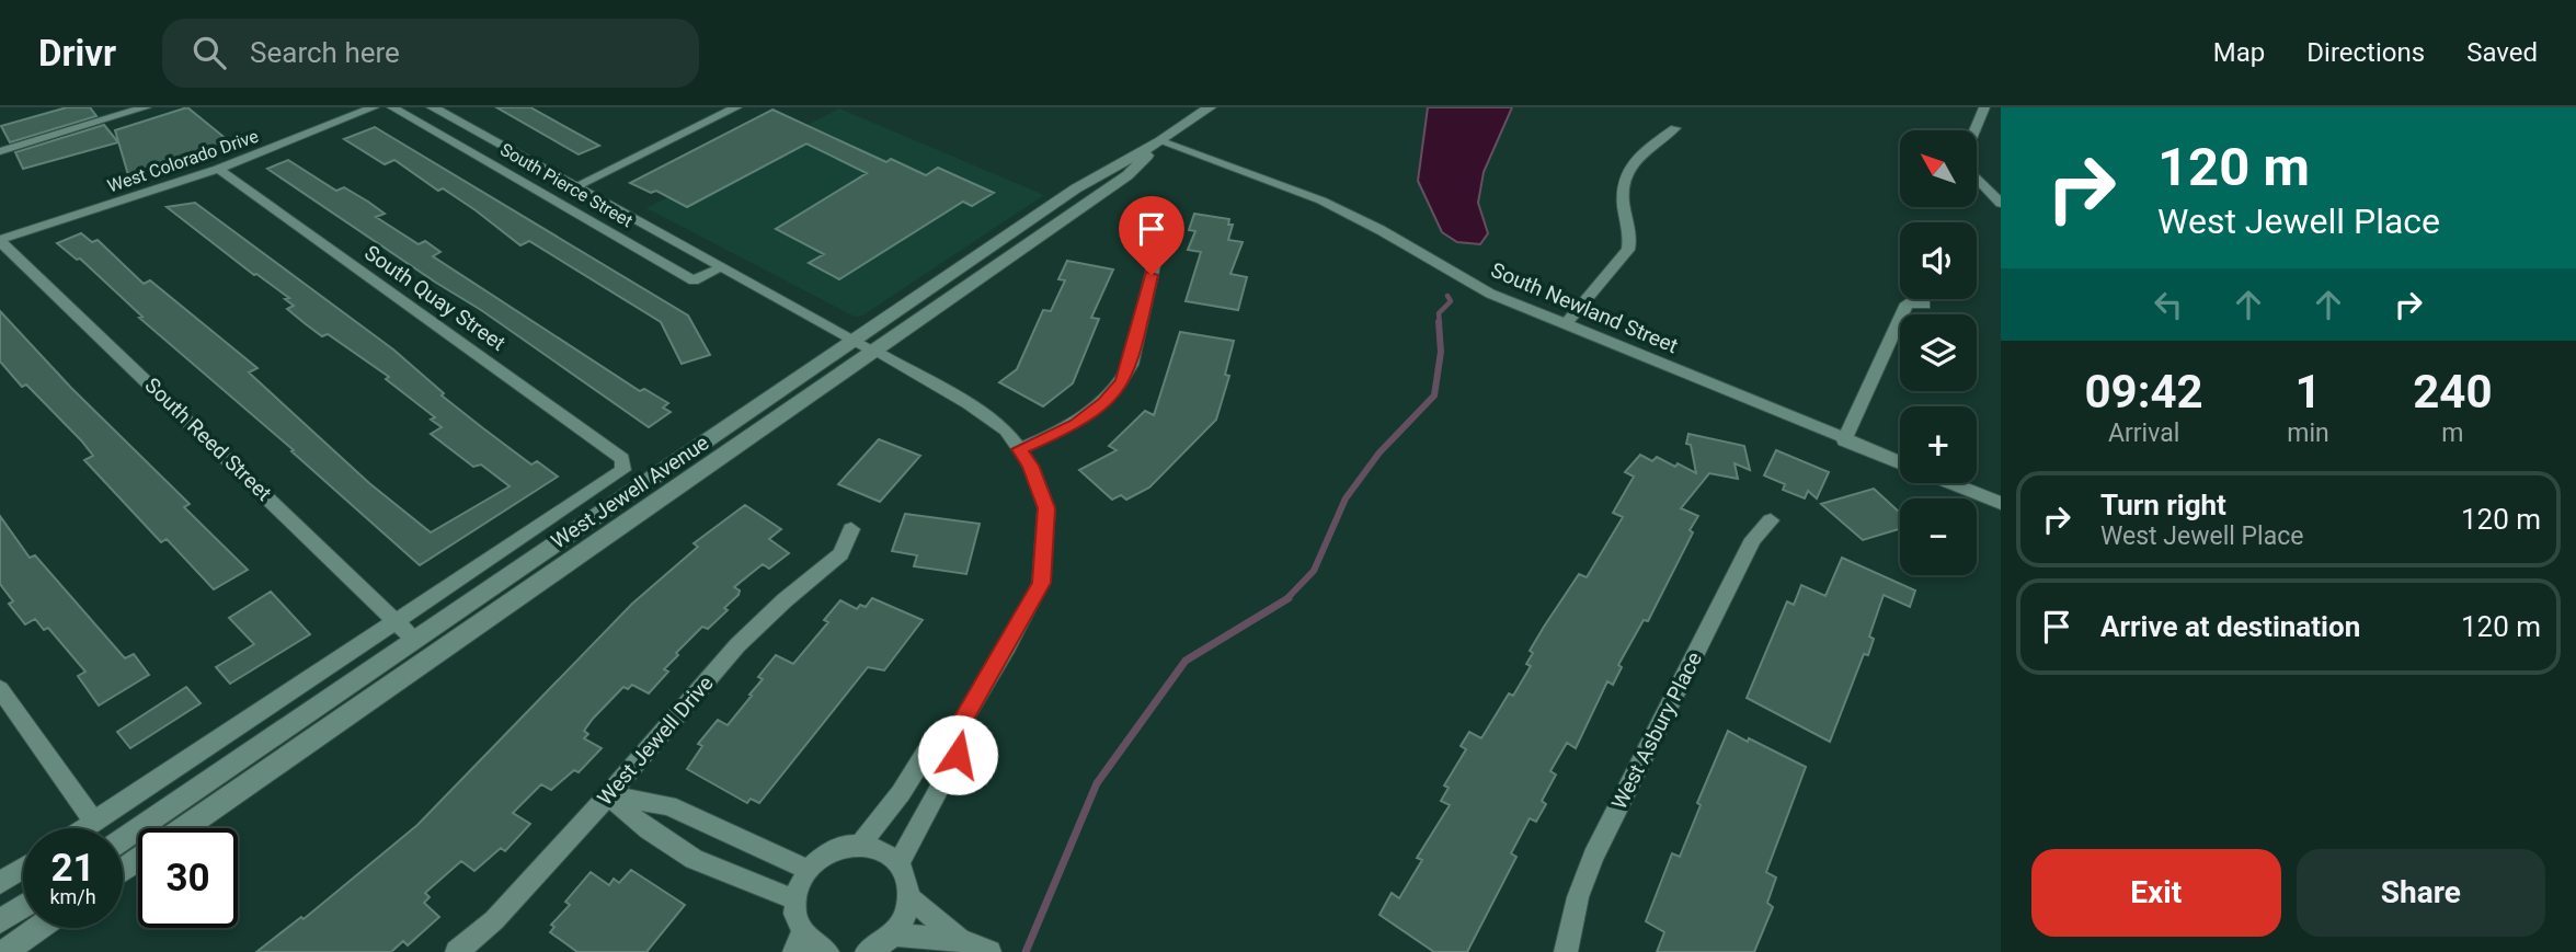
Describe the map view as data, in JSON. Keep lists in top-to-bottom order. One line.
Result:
{"streets":{"main road":["South Pierce Street","West Jewell Avenue"],"street":["West Colorado Drive","South Quay Street","South Newland Street","South Reed Street","West Asbury Place","West Jewell Drive"]},"crossings":[["West Colorado Drive","South Quay Street"],["West Colorado Drive","South Reed Street"],["South Pierce Street","West Jewell Avenue"],["South Quay Street","West Jewell Avenue"],["South Newland Street","West Jewell Avenue"],["South Reed Street","West Jewell Avenue"]],"north":"top left","page":{"header":"Drivr","search":"Search here","nav":["Map","Directions","Saved"],"turn":["120 m","West Jewell Place"],"map_buttons":["+","−"],"eta":["09:42","Arrival","1","min","240","m"],"list":[{"name":"Turn right","note":"West Jewell Place","value":"120 m"},{"name":"Arrive at destination","value":"120 m"}],"speed":"21 km/h","limit":"30","buttons":["Exit","Share"]}}
